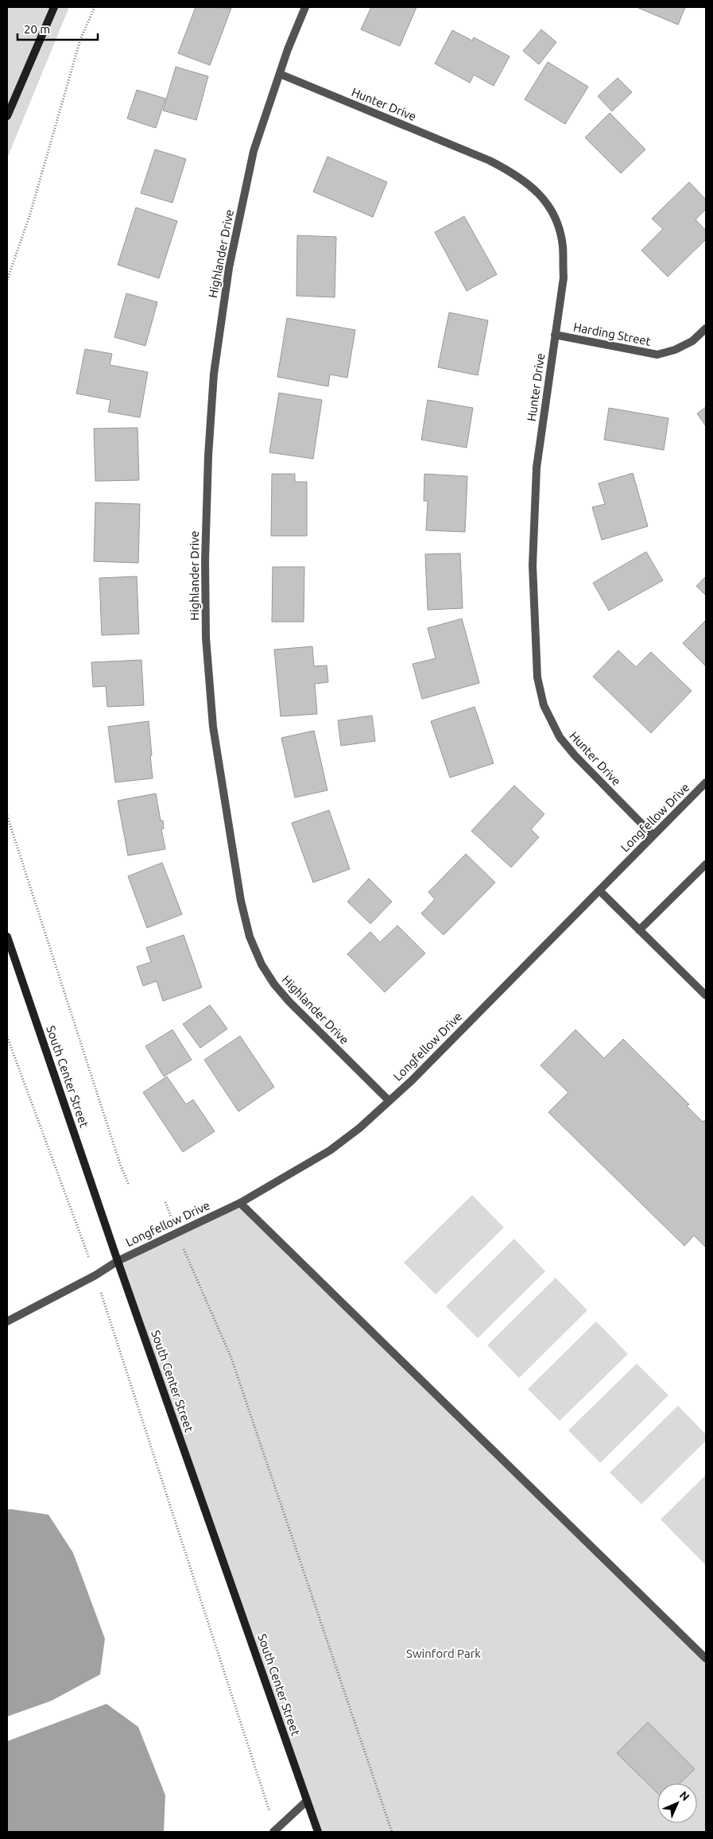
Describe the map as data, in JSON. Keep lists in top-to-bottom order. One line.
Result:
{"streets":{"main road":["South Center Street"],"street":["Hunter Drive","Highlander Drive","Harding Street","Longfellow Drive"]},"crossings":[["Hunter Drive","Highlander Drive"],["Hunter Drive","Harding Street"],["Hunter Drive","Longfellow Drive"],["Highlander Drive","Longfellow Drive"],["Longfellow Drive","South Center Street"]],"parks":["Swinford Park"],"scale_bar":"20 m","north":"top right"}
